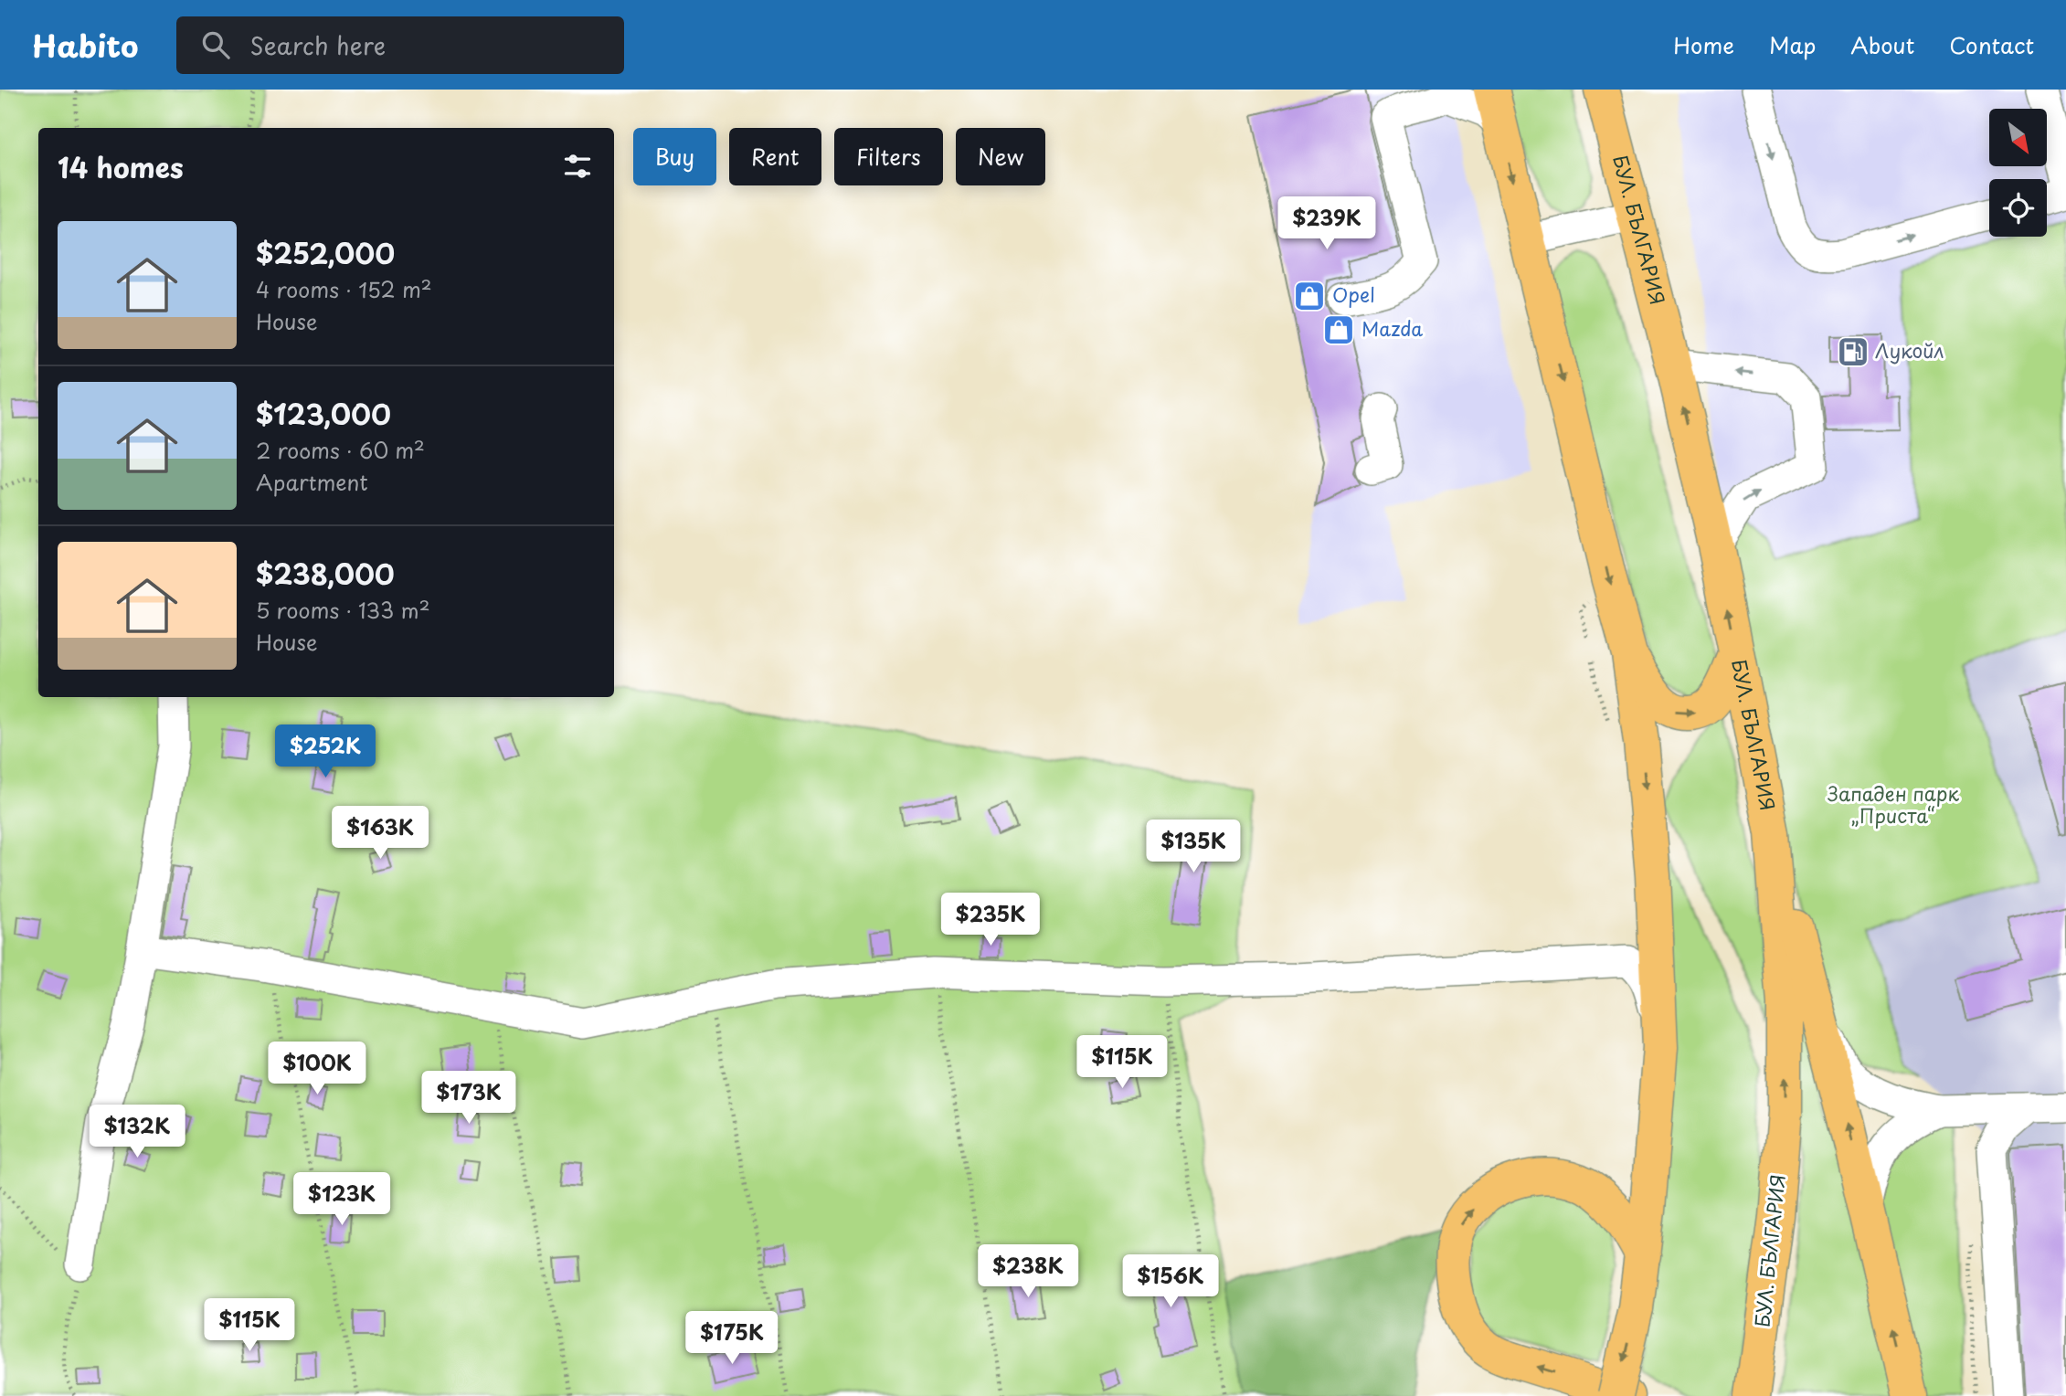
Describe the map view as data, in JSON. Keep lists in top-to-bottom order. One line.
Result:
{"streets":{"main road":["БУЛ. БЪЛГАРИЯ"]},"parks":["Западен парк „Приста“"],"places":{"shop":["Opel","Mazda"],"fuel station":["Лукойл"]},"north":"bottom right","page":{"header":"Habito","search":"Search here","nav":["Home","Map","About","Contact"],"chip":["Buy","Rent","Filters","New"],"heading":"14 homes","price":["$239K","$252K","$163K","$135K","$235K","$115K","$100K","$173K","$132K","$123K","$238K","$156K","$115K","$175K"],"list":[{"name":"$252,000","note":"4 rooms · 152 m² · House"},{"name":"$123,000","note":"2 rooms · 60 m² · Apartment"},{"name":"$238,000","note":"5 rooms · 133 m² · House"}]}}
